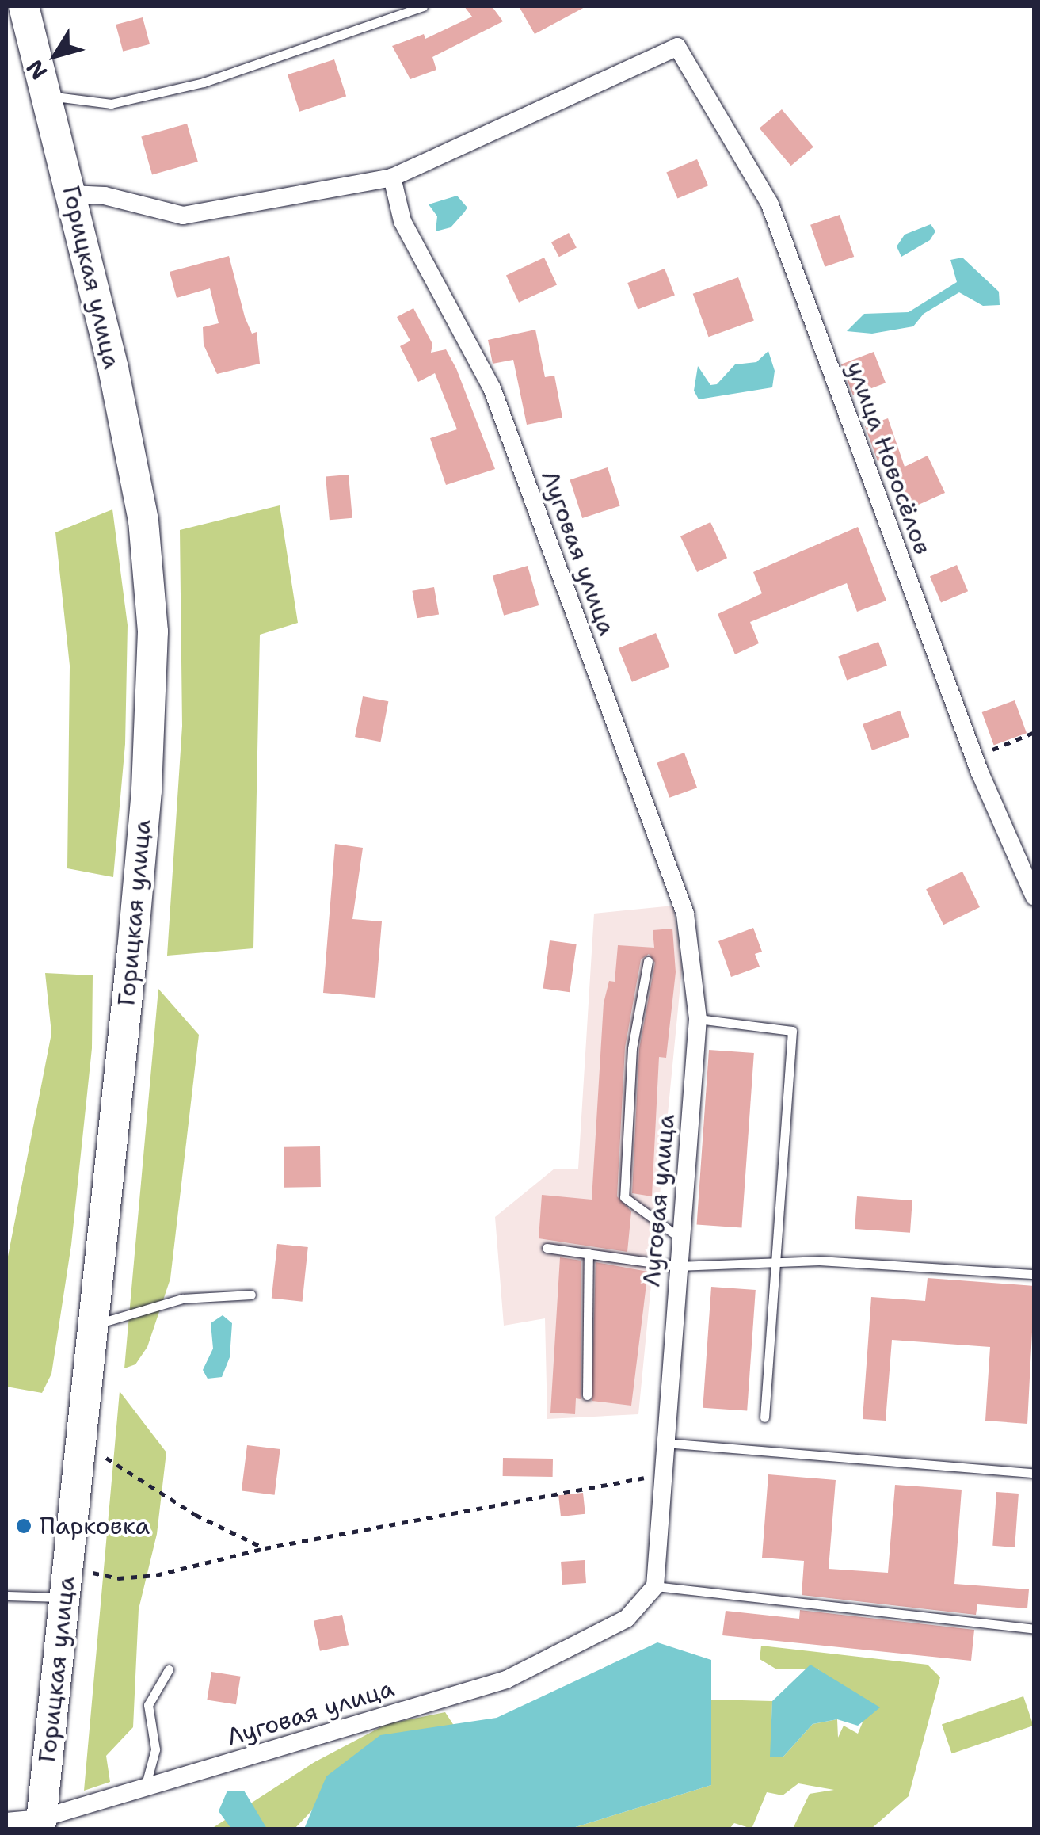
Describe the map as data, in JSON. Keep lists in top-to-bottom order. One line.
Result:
{"streets":{"main road":["Горицкая улица"],"street":["улица Новосёлов","Луговая улица"]},"crossings":[["Горицкая улица","Луговая улица"],["улица Новосёлов","Луговая улица"]],"places":["Парковка"],"north":"bottom left"}
